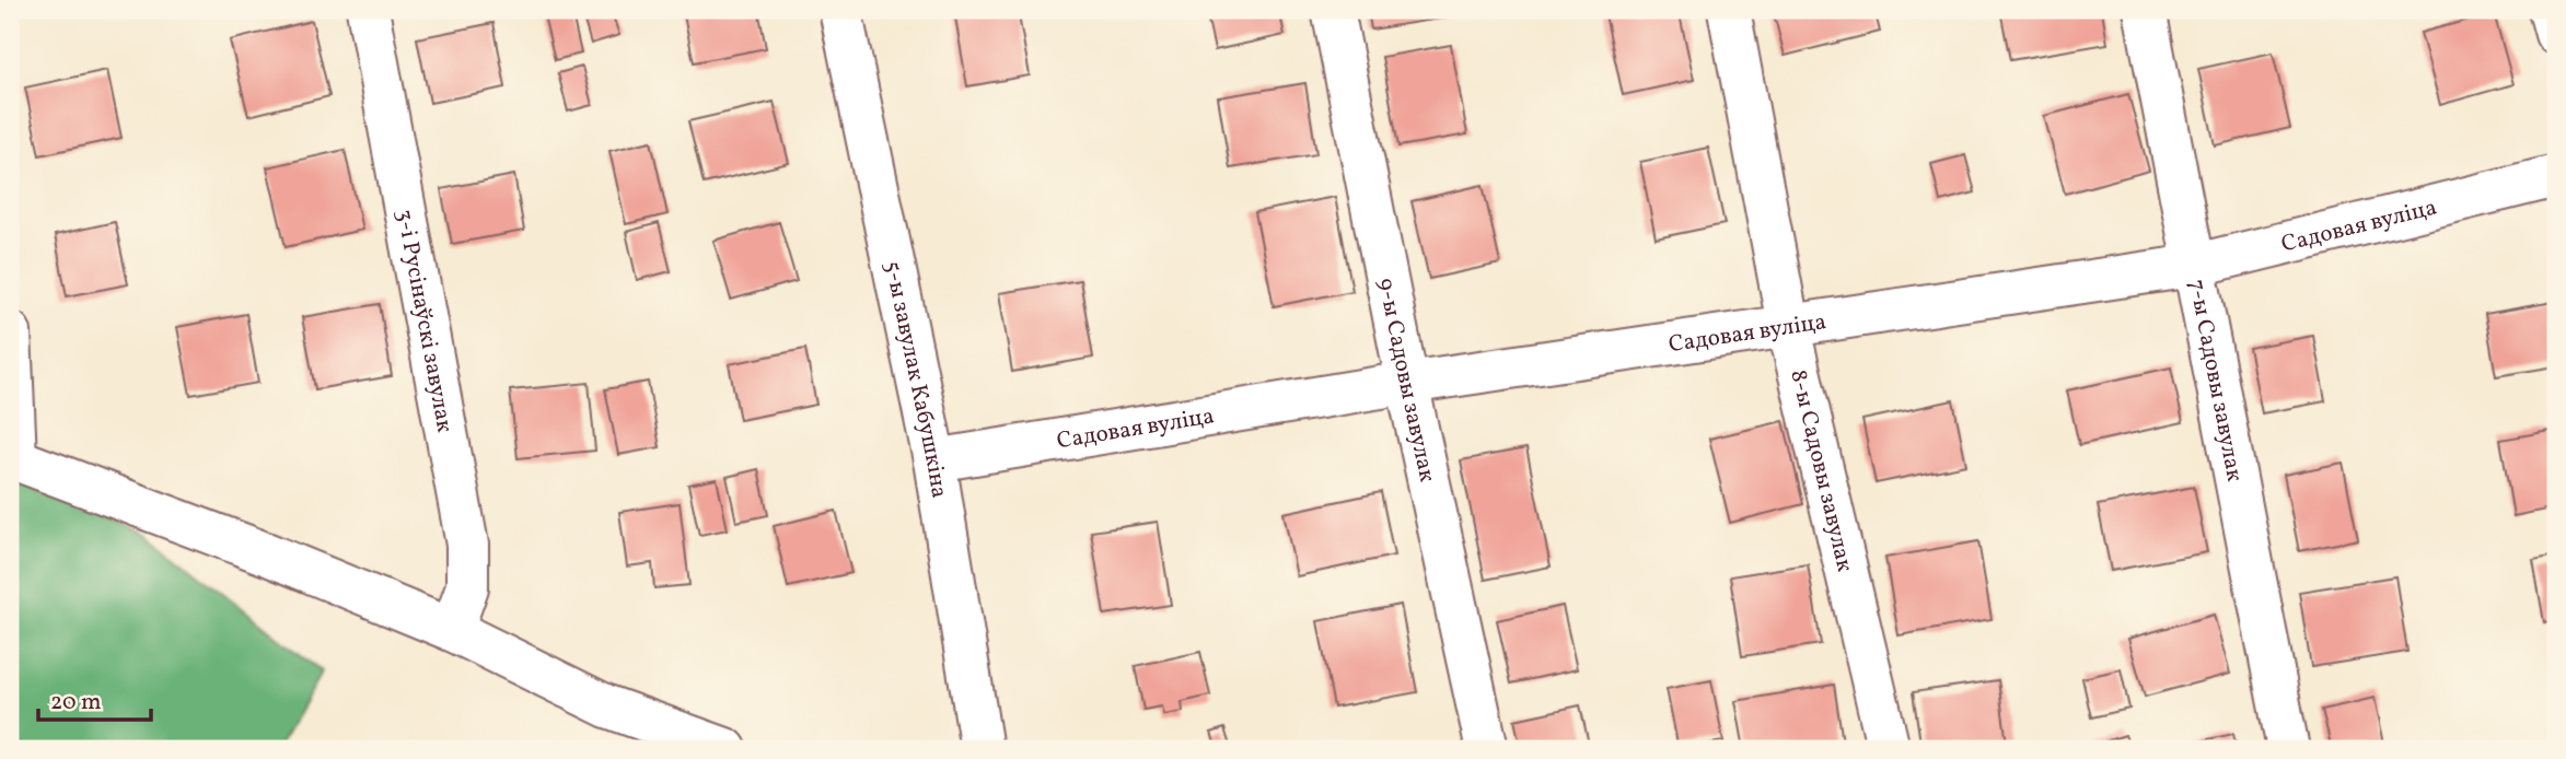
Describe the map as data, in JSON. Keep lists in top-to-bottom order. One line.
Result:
{"streets":{"street":["Садовая вуліца","3-і Русінаўскі завулак","5-ы завулак Кабушкіна","9-ы Садовы завулак","7-ы Садовы завулак","8-ы Садовы завулак"]},"crossings":[["Садовая вуліца","5-ы завулак Кабушкіна"],["Садовая вуліца","9-ы Садовы завулак"],["Садовая вуліца","7-ы Садовы завулак"],["Садовая вуліца","8-ы Садовы завулак"]],"scale_bar":"20 m"}
